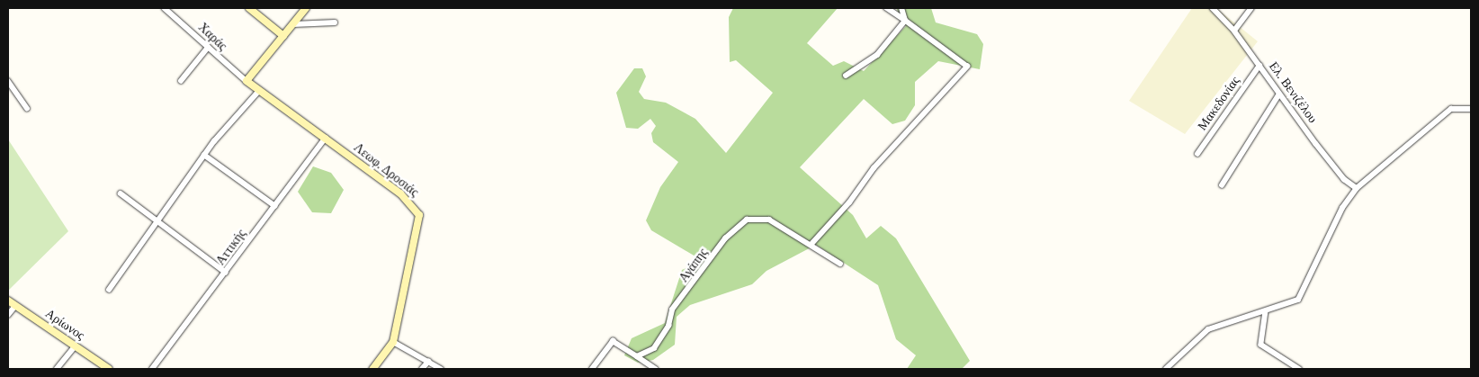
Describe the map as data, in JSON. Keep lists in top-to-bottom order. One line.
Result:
{"streets":{"street":["Χαράς","Ελ. Βενιζέλου","Μακεδονίας","Λεωφ. Δροσιάς","Αττικής","Αγάπης","Αρίωνος"]},"crossings":[["Χαράς","Λεωφ. Δροσιάς"],["Ελ. Βενιζέλου","Μακεδονίας"],["Λεωφ. Δροσιάς","Αττικής"]]}
